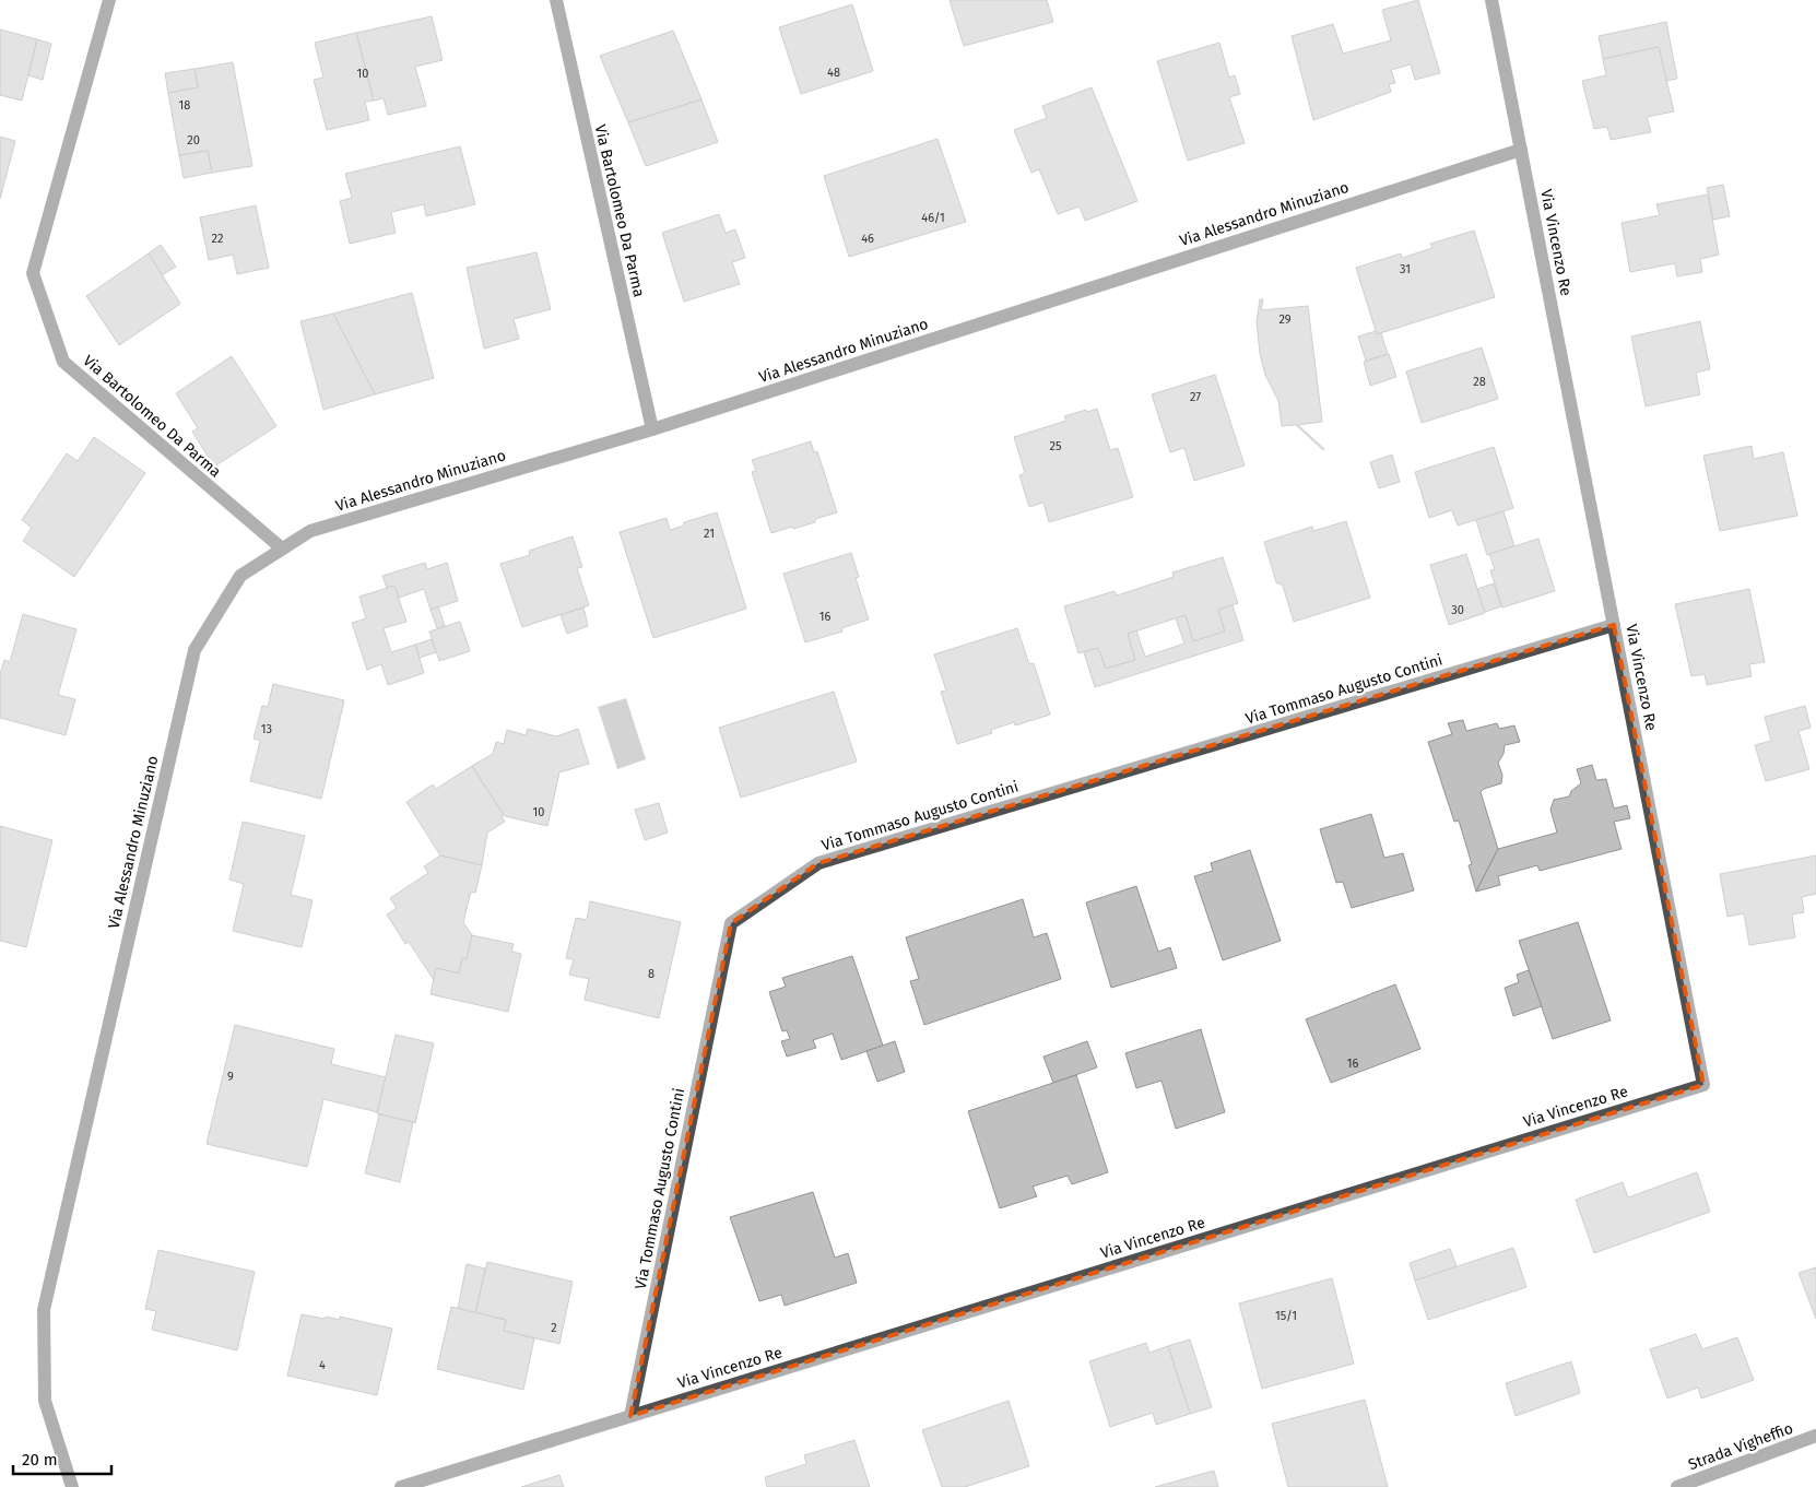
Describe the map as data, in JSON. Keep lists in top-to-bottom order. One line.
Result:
{"streets":{"street":["Via Bartolomeo Da Parma","Via Alessandro Minuziano","Via Vincenzo Re","Via Tommaso Augusto Contini","Strada Vigheffio"]},"crossings":[["Via Bartolomeo Da Parma","Via Alessandro Minuziano"],["Via Alessandro Minuziano","Via Vincenzo Re"],["Via Vincenzo Re","Via Tommaso Augusto Contini"]],"house_numbers":["48","10","18","20","46/1","22","46","31","29","28","27","25","21","30","16","13","10","8","16","9","15/1","2","4"],"scale_bar":"20 m"}
